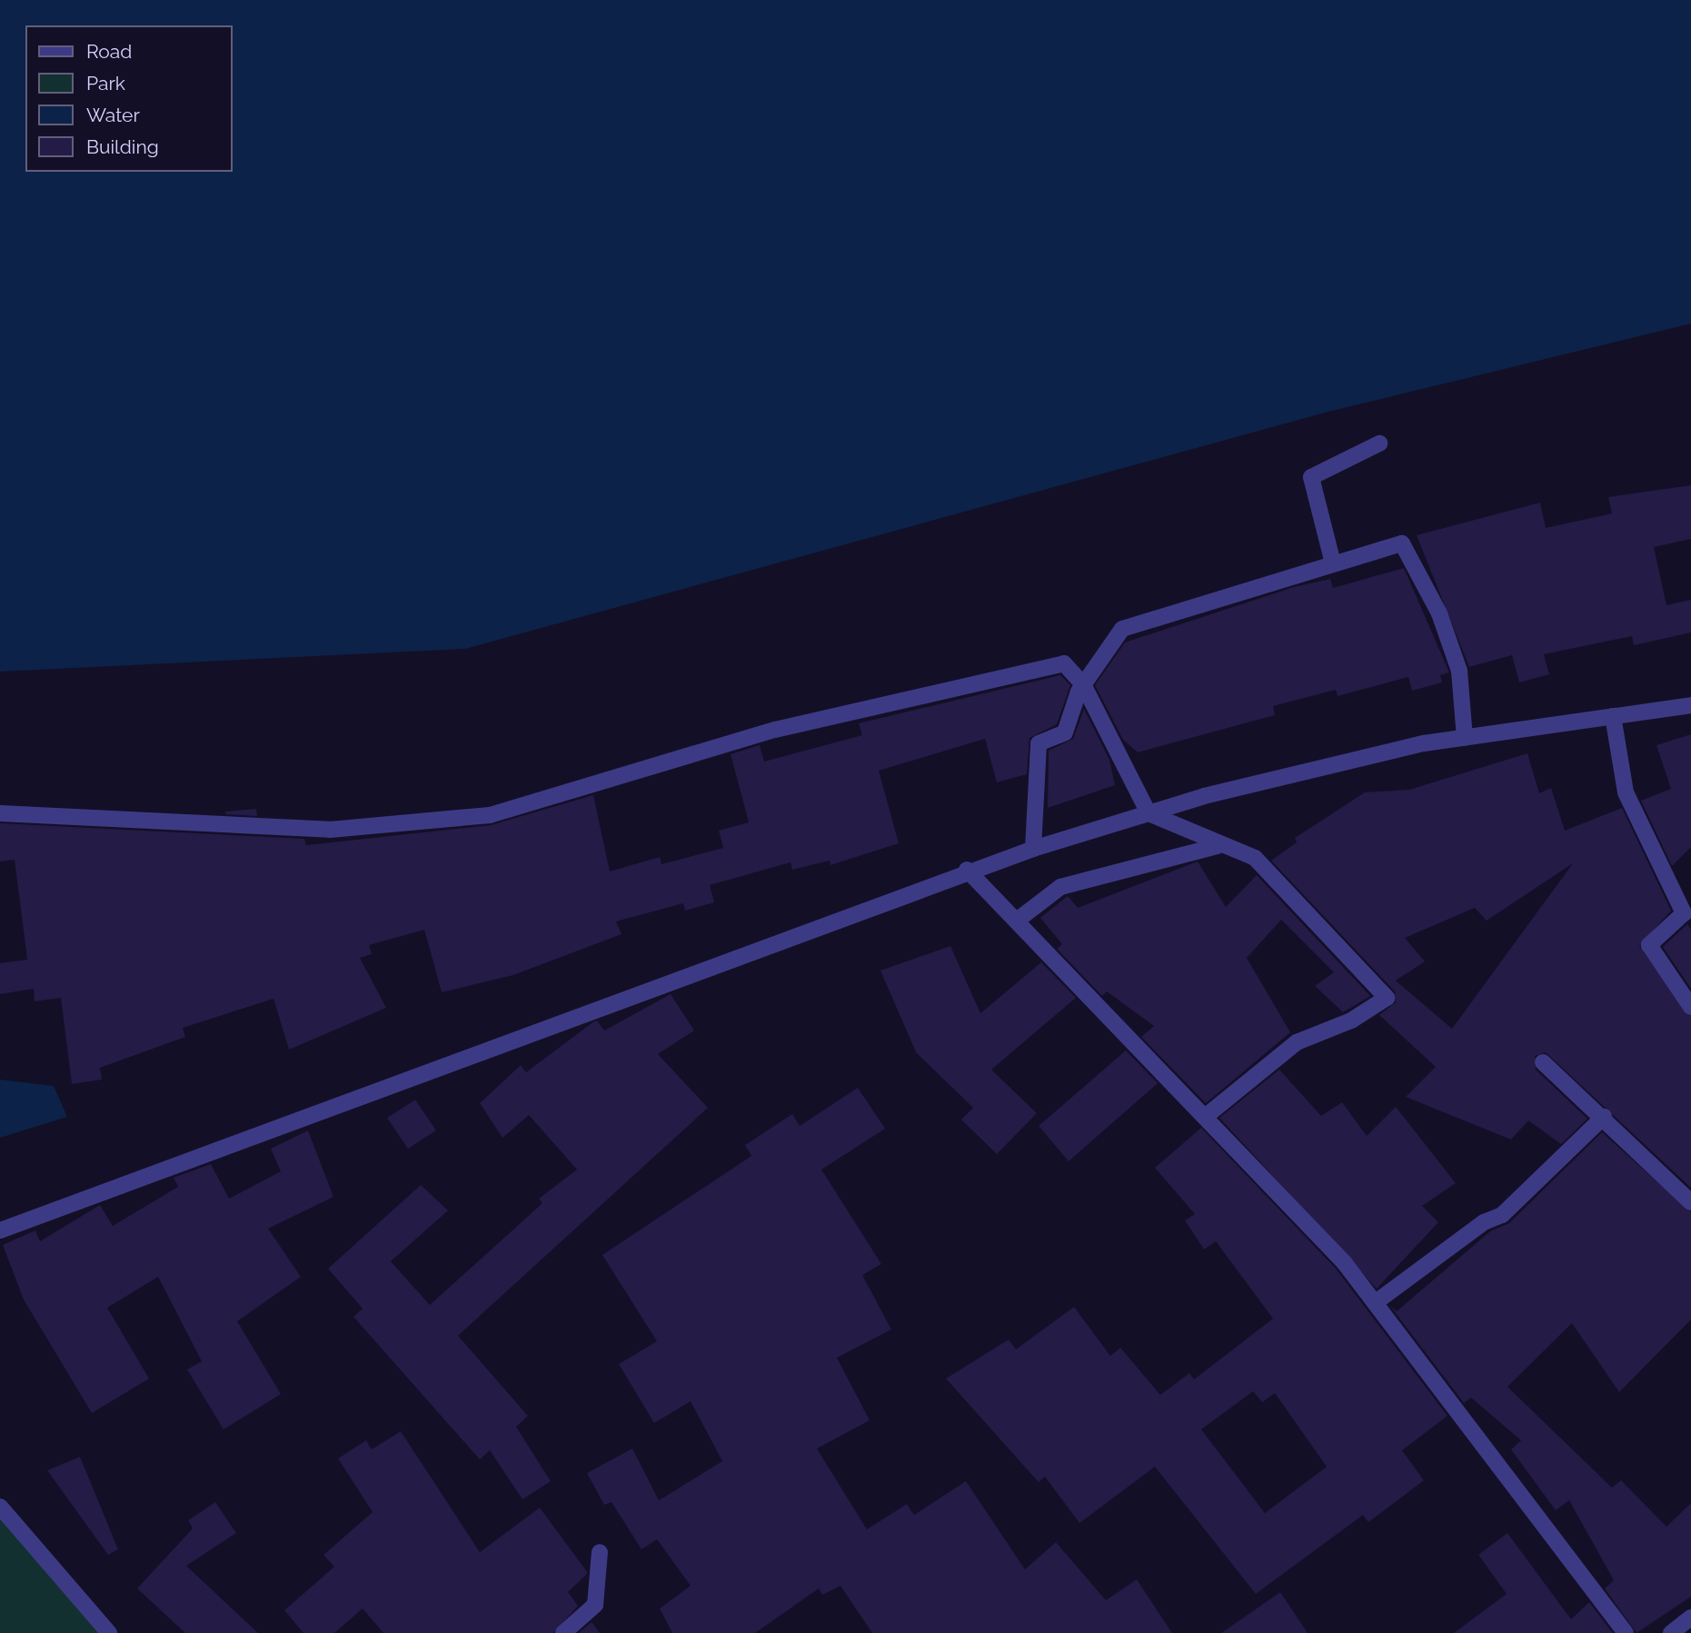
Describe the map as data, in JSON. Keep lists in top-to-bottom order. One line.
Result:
{"legend":["Road","Park","Water","Building"]}
